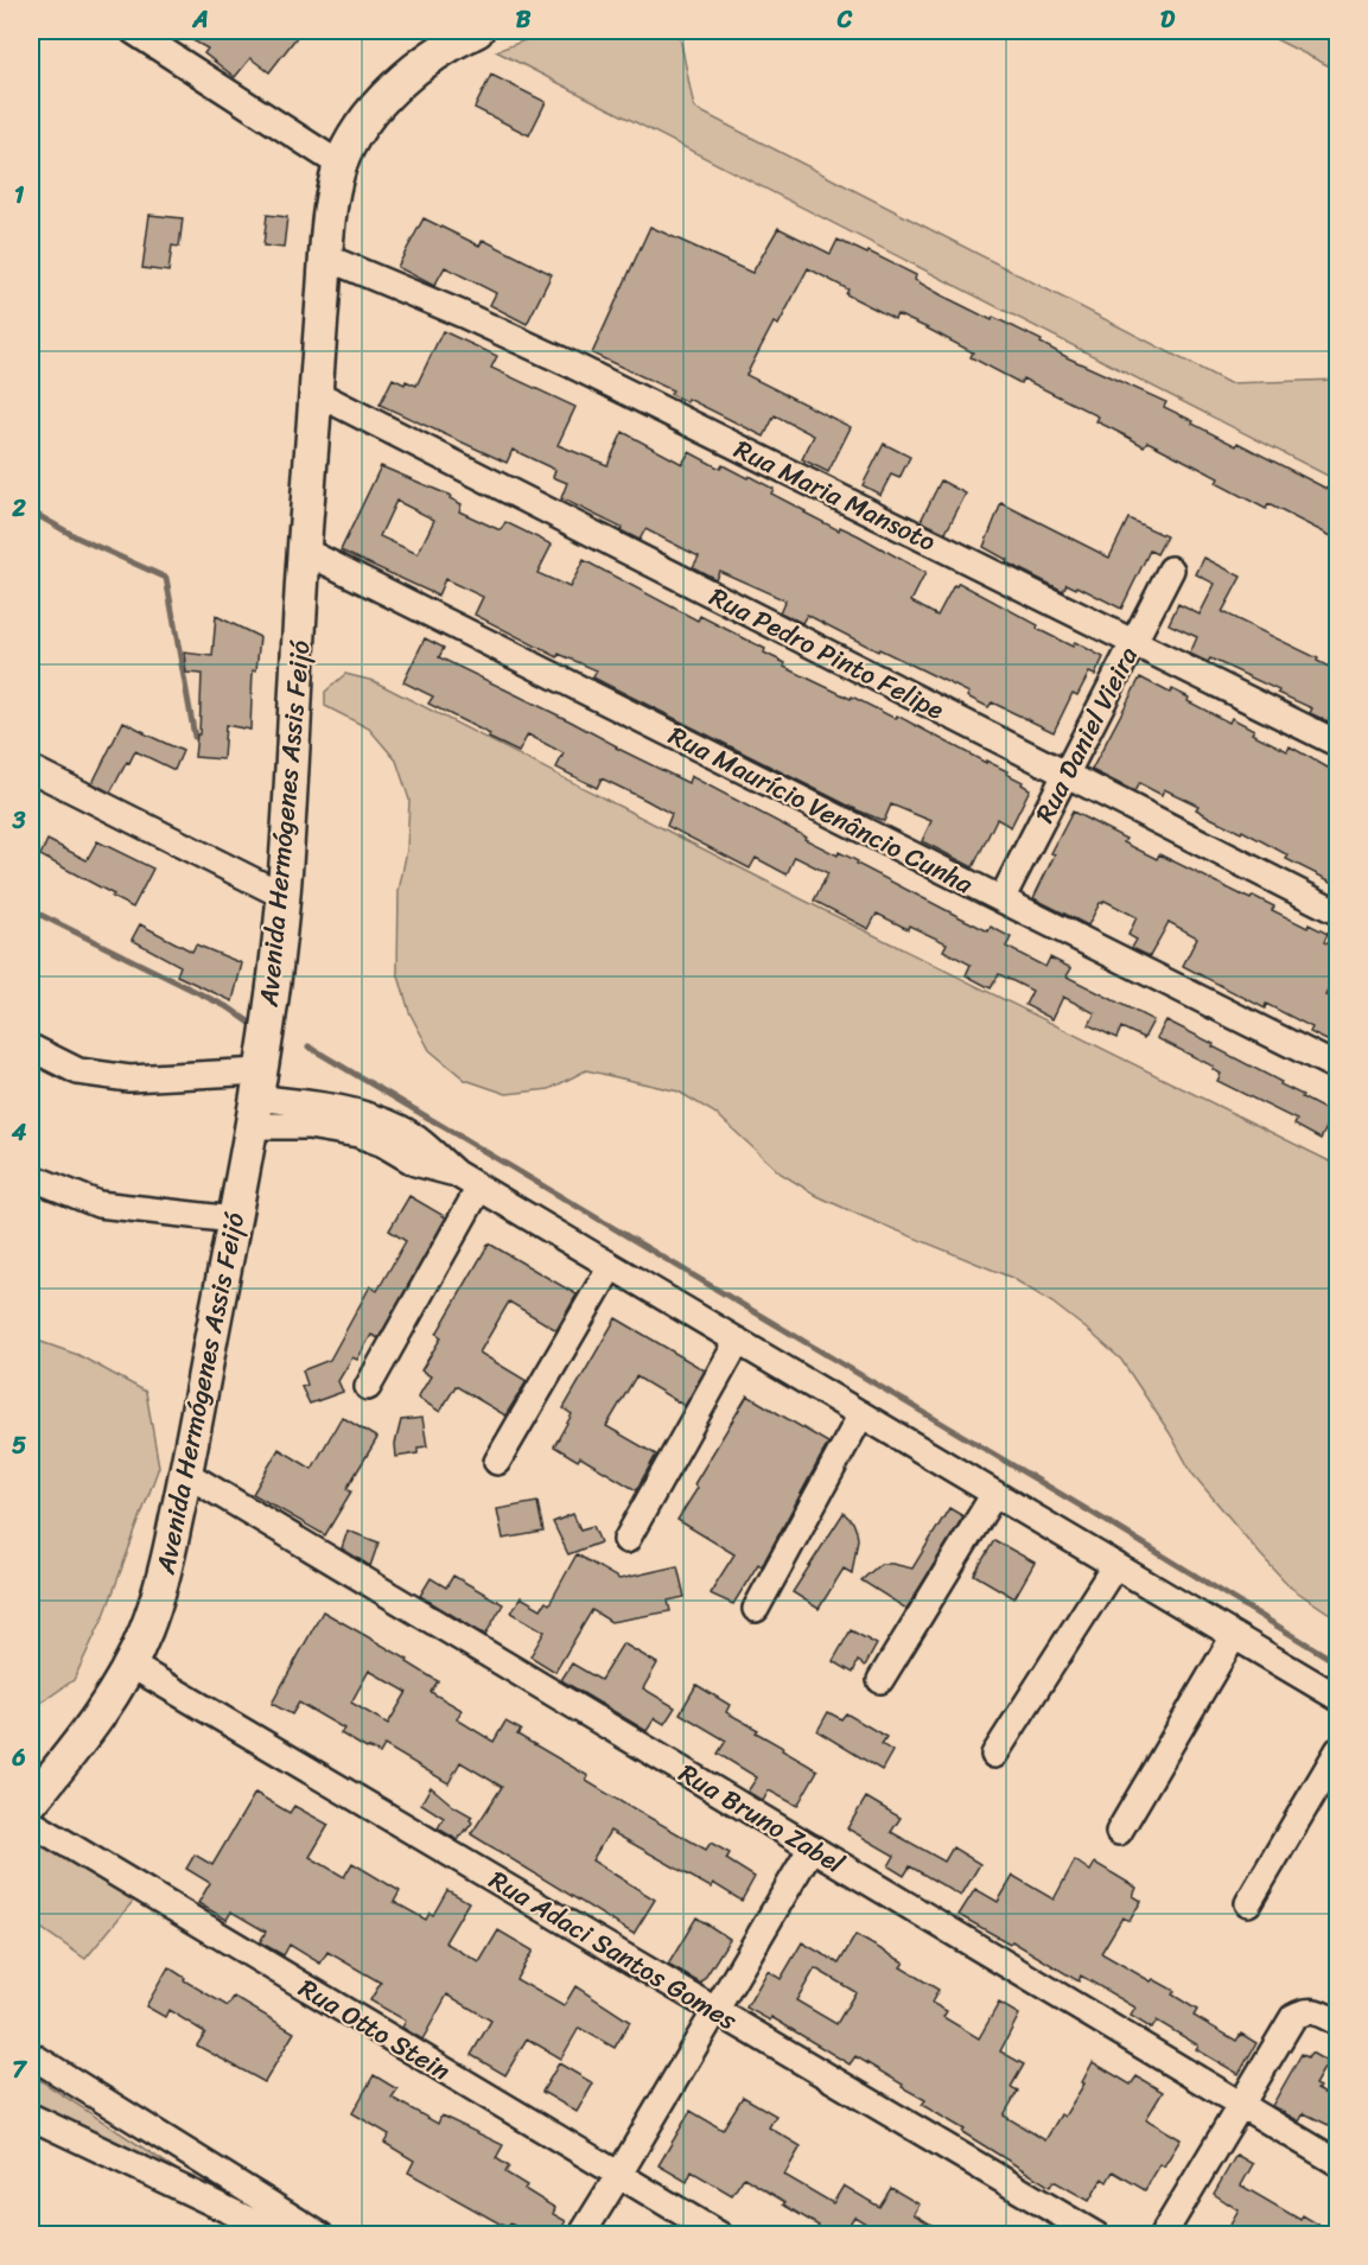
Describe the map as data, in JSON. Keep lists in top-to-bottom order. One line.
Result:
{"streets":{"main road":["Avenida Hermógenes Assis Feijó"],"street":["Rua Maria Mansoto","Rua Pedro Pinto Felipe","Rua Daniel Vieira","Rua Maurício Venâncio Cunha","Rua Bruno Zabel","Rua Adaci Santos Gomes","Rua Otto Stein"]},"crossings":[["Rua Maria Mansoto","Rua Daniel Vieira"],["Rua Maria Mansoto","Avenida Hermógenes Assis Feijó"],["Rua Pedro Pinto Felipe","Rua Daniel Vieira"],["Rua Pedro Pinto Felipe","Avenida Hermógenes Assis Feijó"],["Rua Daniel Vieira","Rua Maurício Venâncio Cunha"],["Rua Maurício Venâncio Cunha","Avenida Hermógenes Assis Feijó"],["Avenida Hermógenes Assis Feijó","Rua Bruno Zabel"],["Avenida Hermógenes Assis Feijó","Rua Adaci Santos Gomes"]],"grid":{"columns":["A","B","C","D"],"rows":["1","2","3","4","5","6","7"]}}
